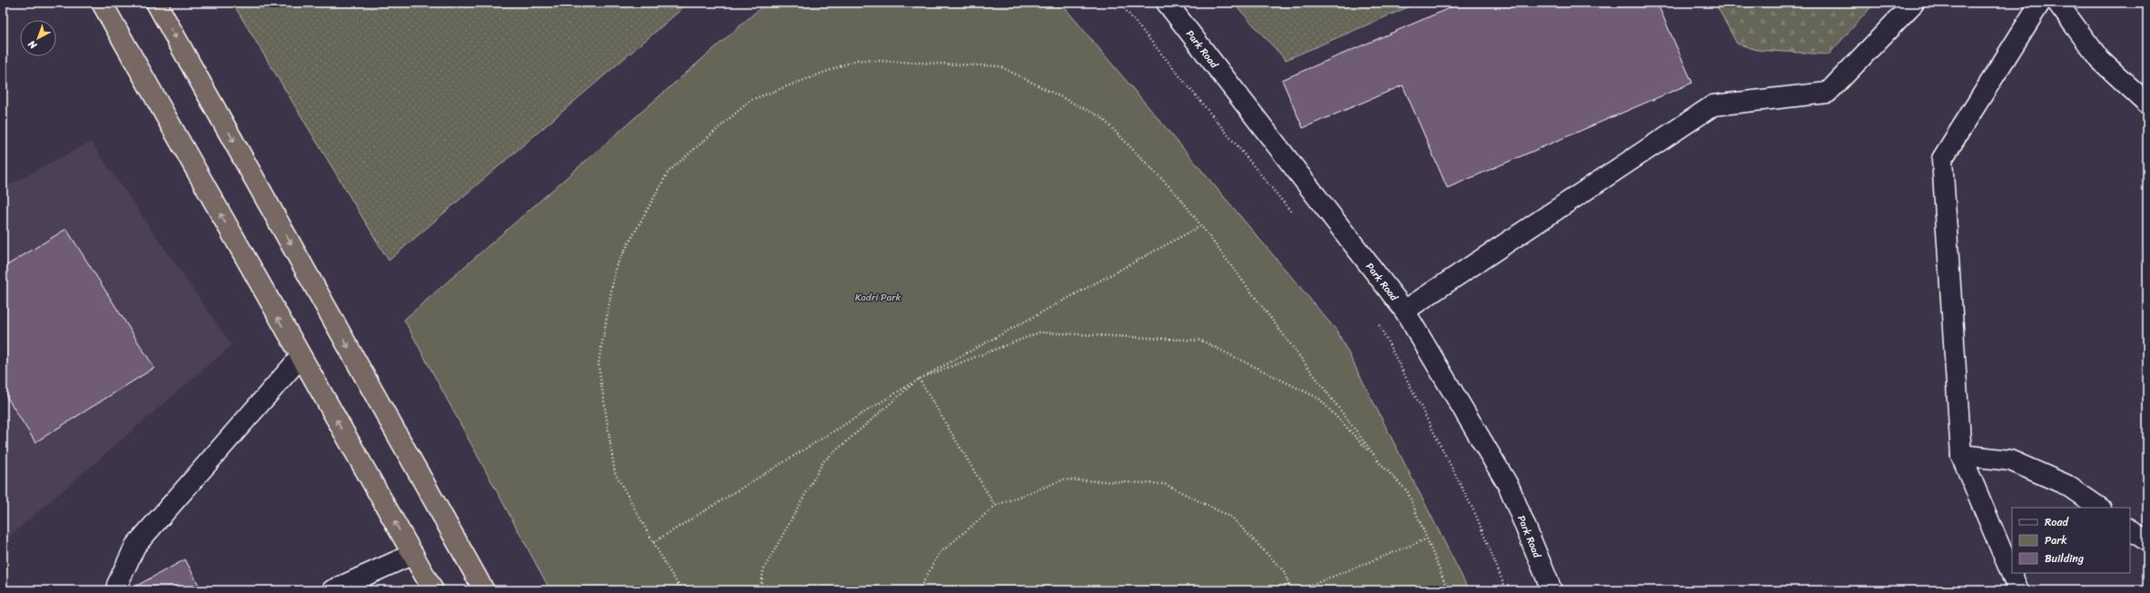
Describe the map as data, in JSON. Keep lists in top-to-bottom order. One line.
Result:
{"streets":{"street":["Park Road"]},"parks":["Kadri Park"],"legend":["Road","Park","Building"],"north":"bottom left"}
